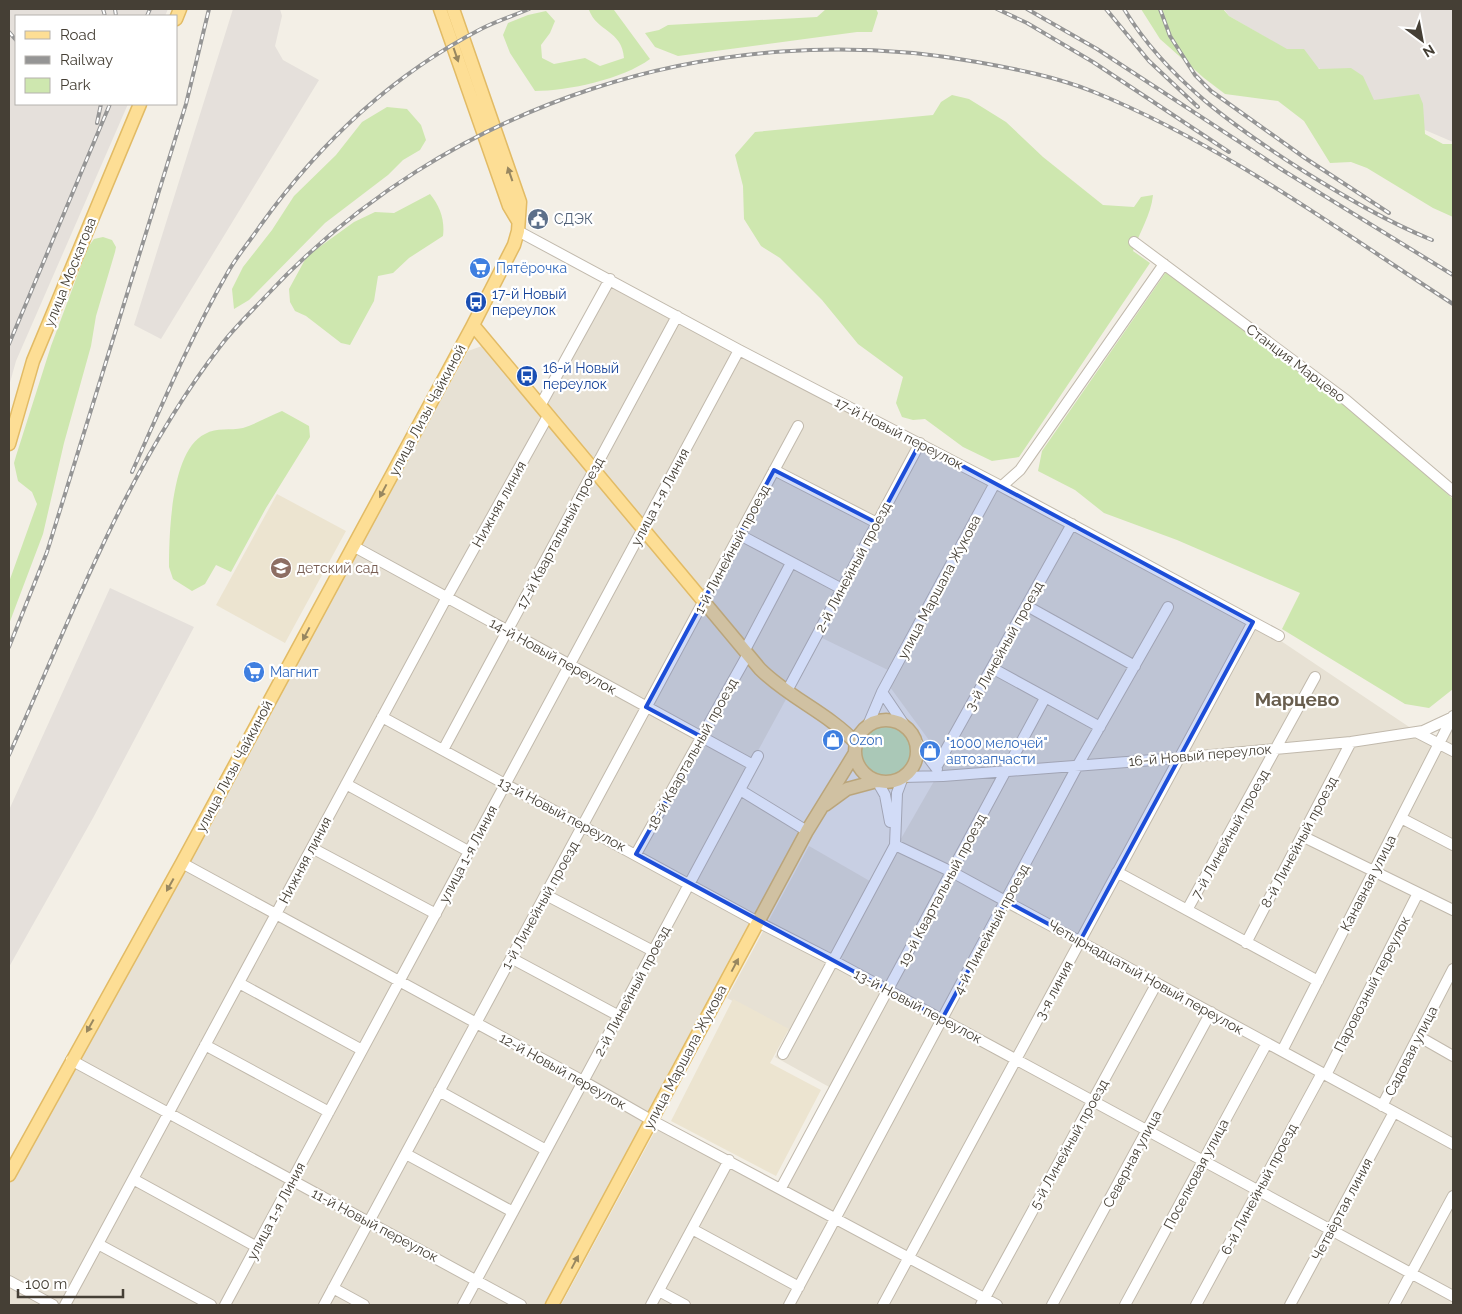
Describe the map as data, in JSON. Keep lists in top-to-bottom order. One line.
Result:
{"streets":{"main road":["улица Москатова","улица Лизы Чайкиной","улица Маршала Жукова"],"street":["Станция Марцево","17-й Новый переулок","улица 1-я Линия","Нижняя линия","17-й Квартальный проезд","1-й Линейный проезд","2-й Линейный проезд","3-й Линейный проезд","14-й Новый переулок","18-й Квартальный проезд","16-й Новый переулок","13-й Новый переулок","7-й Линейный проезд","8-й Линейный проезд","Канавная улица","19-й Квартальный проезд","4-й Линейный проезд","Четырнадцатый Новый переулок","Паровозный переулок","3-я линия","Садовая улица","12-й Новый переулок","5-й Линейный проезд","Северная улица","Поселковая улица","6-й Линейный проезд","Четвёртая линия","11-й Новый переулок"]},"crossings":[["Станция Марцево","улица Маршала Жукова"],["улица Лизы Чайкиной","17-й Новый переулок"],["улица Лизы Чайкиной","14-й Новый переулок"],["улица Лизы Чайкиной","12-й Новый переулок"],["улица Лизы Чайкиной","11-й Новый переулок"],["17-й Новый переулок","улица 1-я Линия"],["17-й Новый переулок","17-й Квартальный проезд"],["17-й Новый переулок","2-й Линейный проезд"],["17-й Новый переулок","улица Маршала Жукова"],["17-й Новый переулок","3-й Линейный проезд"],["17-й Новый переулок","3-я линия"],["улица 1-я Линия","14-й Новый переулок"],["улица 1-я Линия","13-й Новый переулок"],["улица 1-я Линия","12-й Новый переулок"],["улица 1-я Линия","11-й Новый переулок"],["Нижняя линия","14-й Новый переулок"],["Нижняя линия","13-й Новый переулок"],["Нижняя линия","12-й Новый переулок"],["Нижняя линия","11-й Новый переулок"],["17-й Квартальный проезд","14-й Новый переулок"],["17-й Квартальный проезд","13-й Новый переулок"],["1-й Линейный проезд","14-й Новый переулок"],["1-й Линейный проезд","13-й Новый переулок"],["1-й Линейный проезд","12-й Новый переулок"],["1-й Линейный проезд","11-й Новый переулок"],["2-й Линейный проезд","14-й Новый переулок"],["2-й Линейный проезд","13-й Новый переулок"],["2-й Линейный проезд","12-й Новый переулок"],["2-й Линейный проезд","11-й Новый переулок"],["улица Маршала Жукова","16-й Новый переулок"],["улица Маршала Жукова","13-й Новый переулок"],["улица Маршала Жукова","12-й Новый переулок"],["14-й Новый переулок","18-й Квартальный проезд"],["18-й Квартальный проезд","13-й Новый переулок"],["16-й Новый переулок","7-й Линейный проезд"],["16-й Новый переулок","8-й Линейный проезд"],["16-й Новый переулок","Канавная улица"],["16-й Новый переулок","19-й Квартальный проезд"],["16-й Новый переулок","4-й Линейный проезд"],["16-й Новый переулок","3-я линия"],["13-й Новый переулок","19-й Квартальный проезд"],["13-й Новый переулок","4-й Линейный проезд"],["13-й Новый переулок","3-я линия"],["13-й Новый переулок","5-й Линейный проезд"],["13-й Новый переулок","Северная улица"],["13-й Новый переулок","Поселковая улица"],["13-й Новый переулок","6-й Линейный проезд"],["13-й Новый переулок","Четвёртая линия"],["Канавная улица","Четырнадцатый Новый переулок"],["19-й Квартальный проезд","Четырнадцатый Новый переулок"],["19-й Квартальный проезд","12-й Новый переулок"],["4-й Линейный проезд","Четырнадцатый Новый переулок"],["4-й Линейный проезд","12-й Новый переулок"],["Четырнадцатый Новый переулок","Паровозный переулок"],["Четырнадцатый Новый переулок","3-я линия"],["Четырнадцатый Новый переулок","Садовая улица"],["Четырнадцатый Новый переулок","5-й Линейный проезд"],["Четырнадцатый Новый переулок","Северная улица"],["Четырнадцатый Новый переулок","Поселковая улица"],["Четырнадцатый Новый переулок","6-й Линейный проезд"],["Четырнадцатый Новый переулок","Четвёртая линия"],["Паровозный переулок","6-й Линейный проезд"],["3-я линия","12-й Новый переулок"],["12-й Новый переулок","5-й Линейный проезд"]],"districts":["Марцево"],"places":{"public building":["СДЭК"],"supermarket":["Пятёрочка","Магнит"],"bus stop":["17-й Новый переулок","16-й Новый переулок"],"school or university":["детский сад"],"shop":["Ozon","\"1000 мелочей\" автозапчасти"]},"legend":["Road","Railway","Park"],"scale_bar":"100 m","north":"bottom right"}
